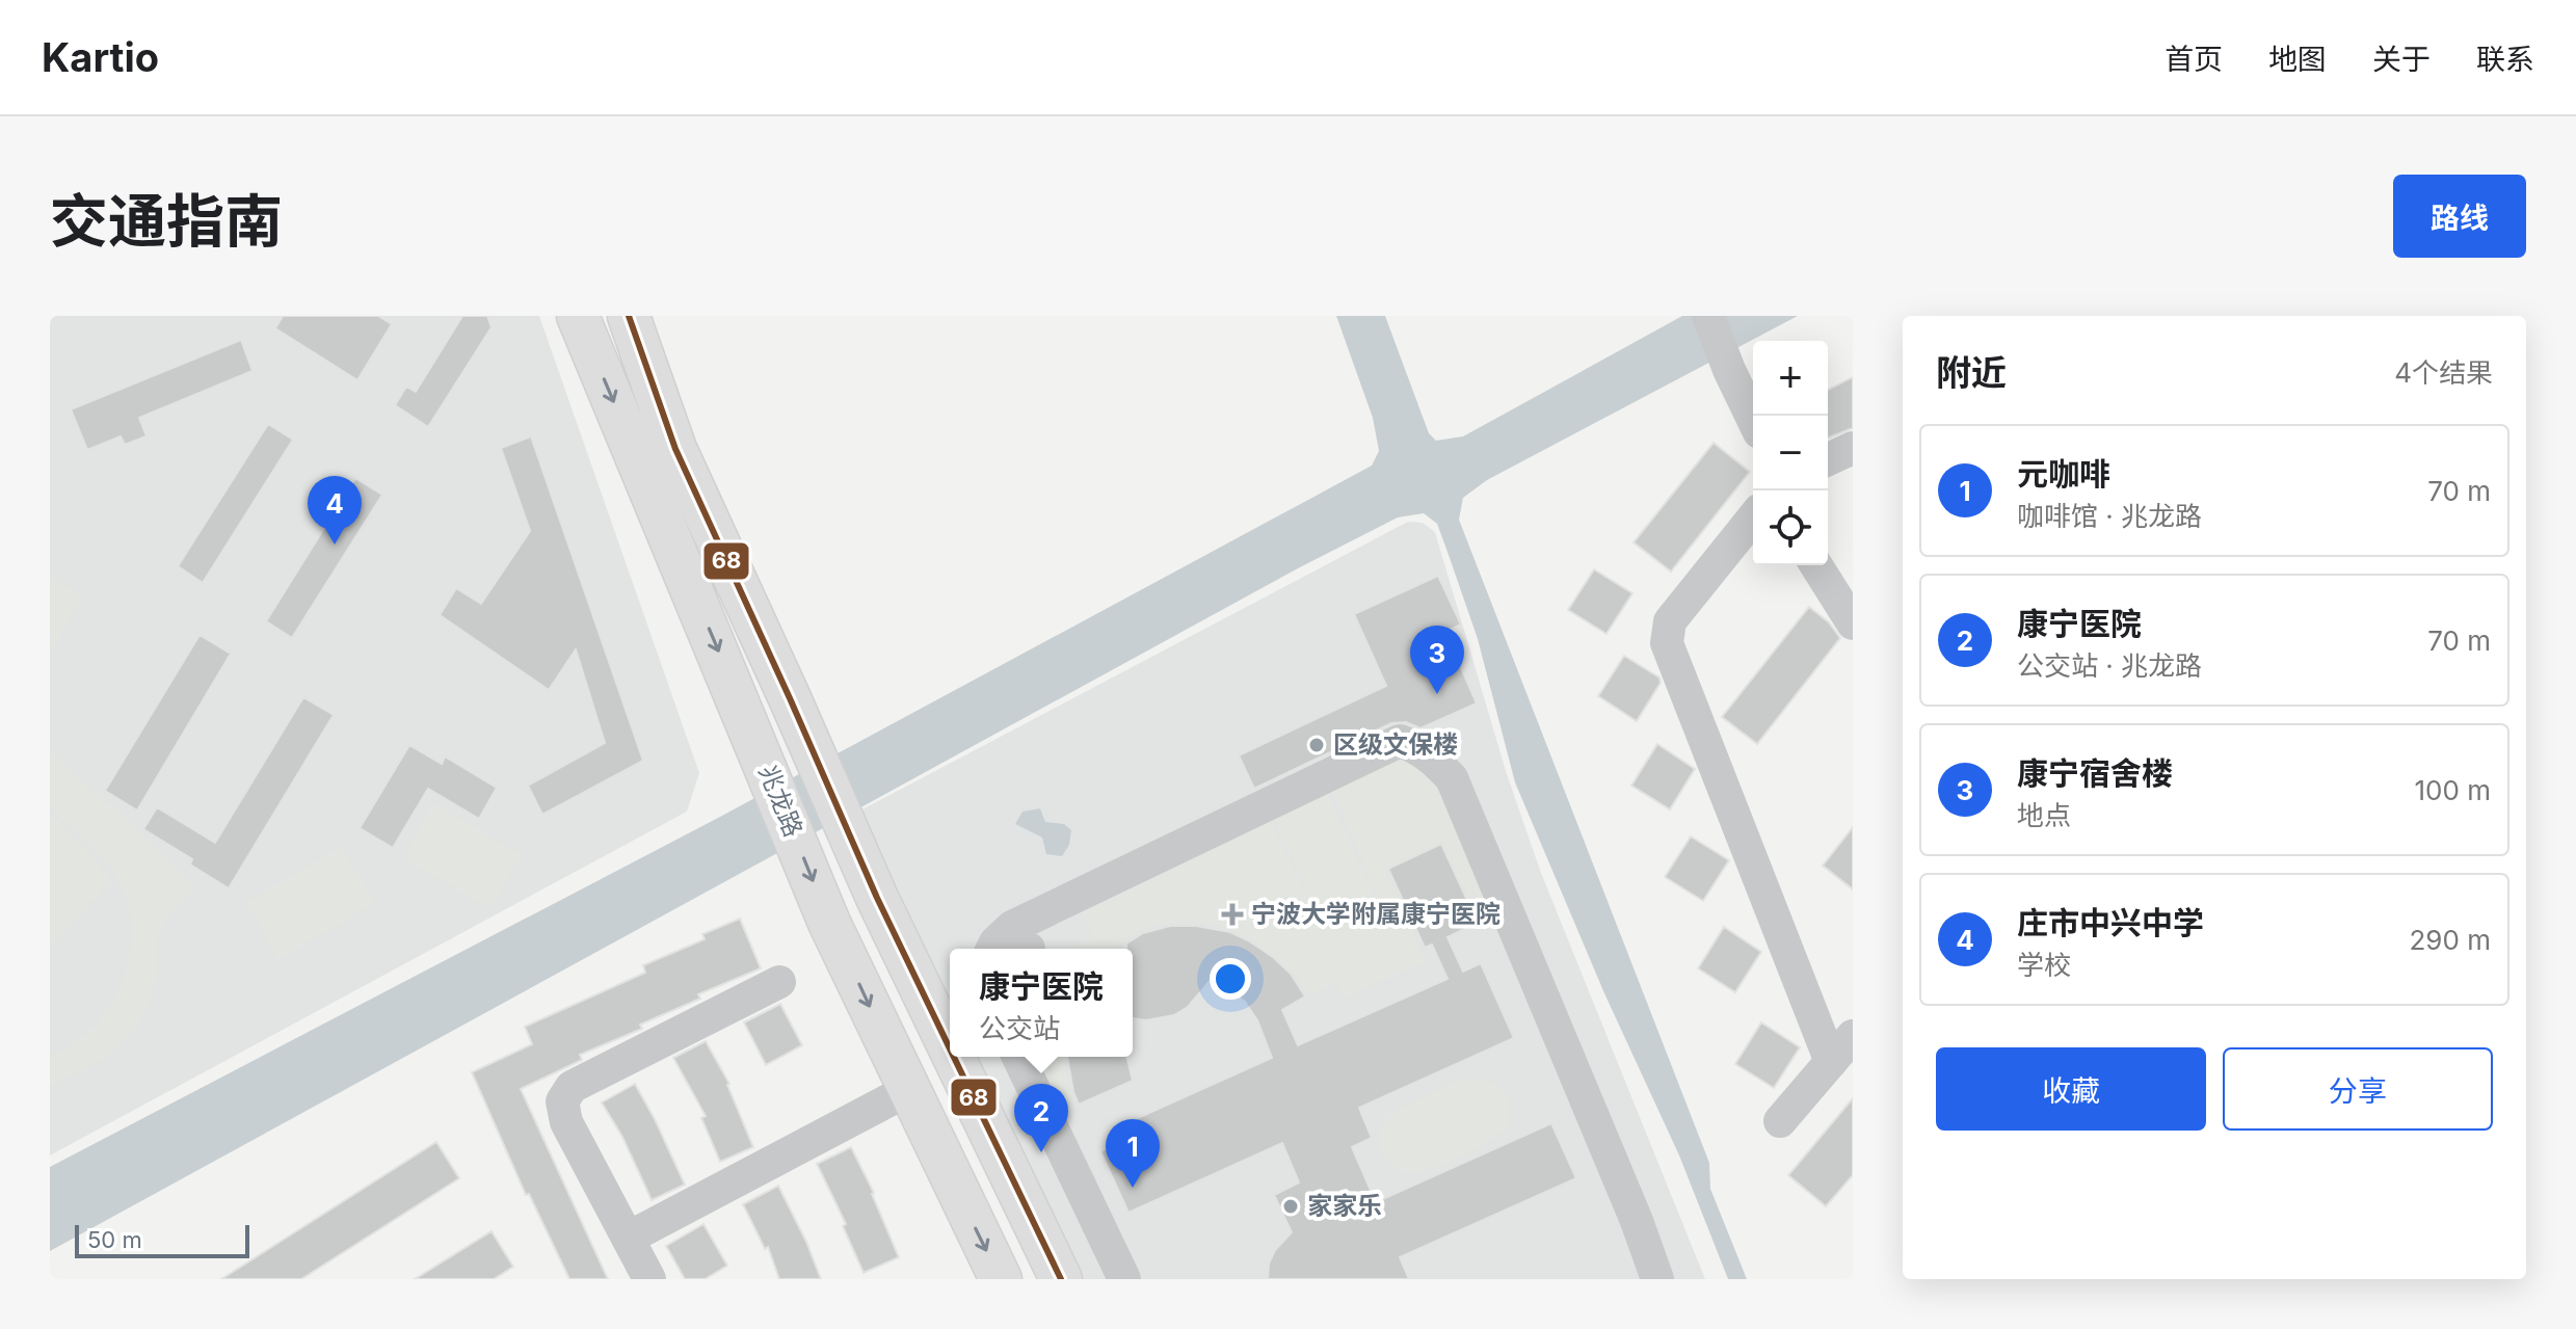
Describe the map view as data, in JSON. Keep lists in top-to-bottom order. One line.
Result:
{"streets":{"main road":["兆龙路"]},"places":{"other":["区级文保楼","家家乐"],"health":["宁波大学附属康宁医院"]},"lines":["transit line 68"],"scale_bar":"50 m","page":{"header":"Kartio","nav":["首页","地图","关于","联系"],"title":"交通指南","buttons":["路线",["收藏","分享"]],"heading":["附近","4个结果"],"map_buttons":["+","−"],"list":[{"mark":"1","name":"元咖啡","note":"咖啡馆 · 兆龙路","value":"70 m"},{"mark":"2","name":"康宁医院","note":"公交站 · 兆龙路","value":"70 m"},{"mark":"3","name":"康宁宿舍楼","note":"地点","value":"100 m"},{"mark":"4","name":"庄市中兴中学","note":"学校","value":"290 m"}],"pins":["4","3","2","1"],"popup":["康宁医院","公交站"],"scale":"50 m"}}
